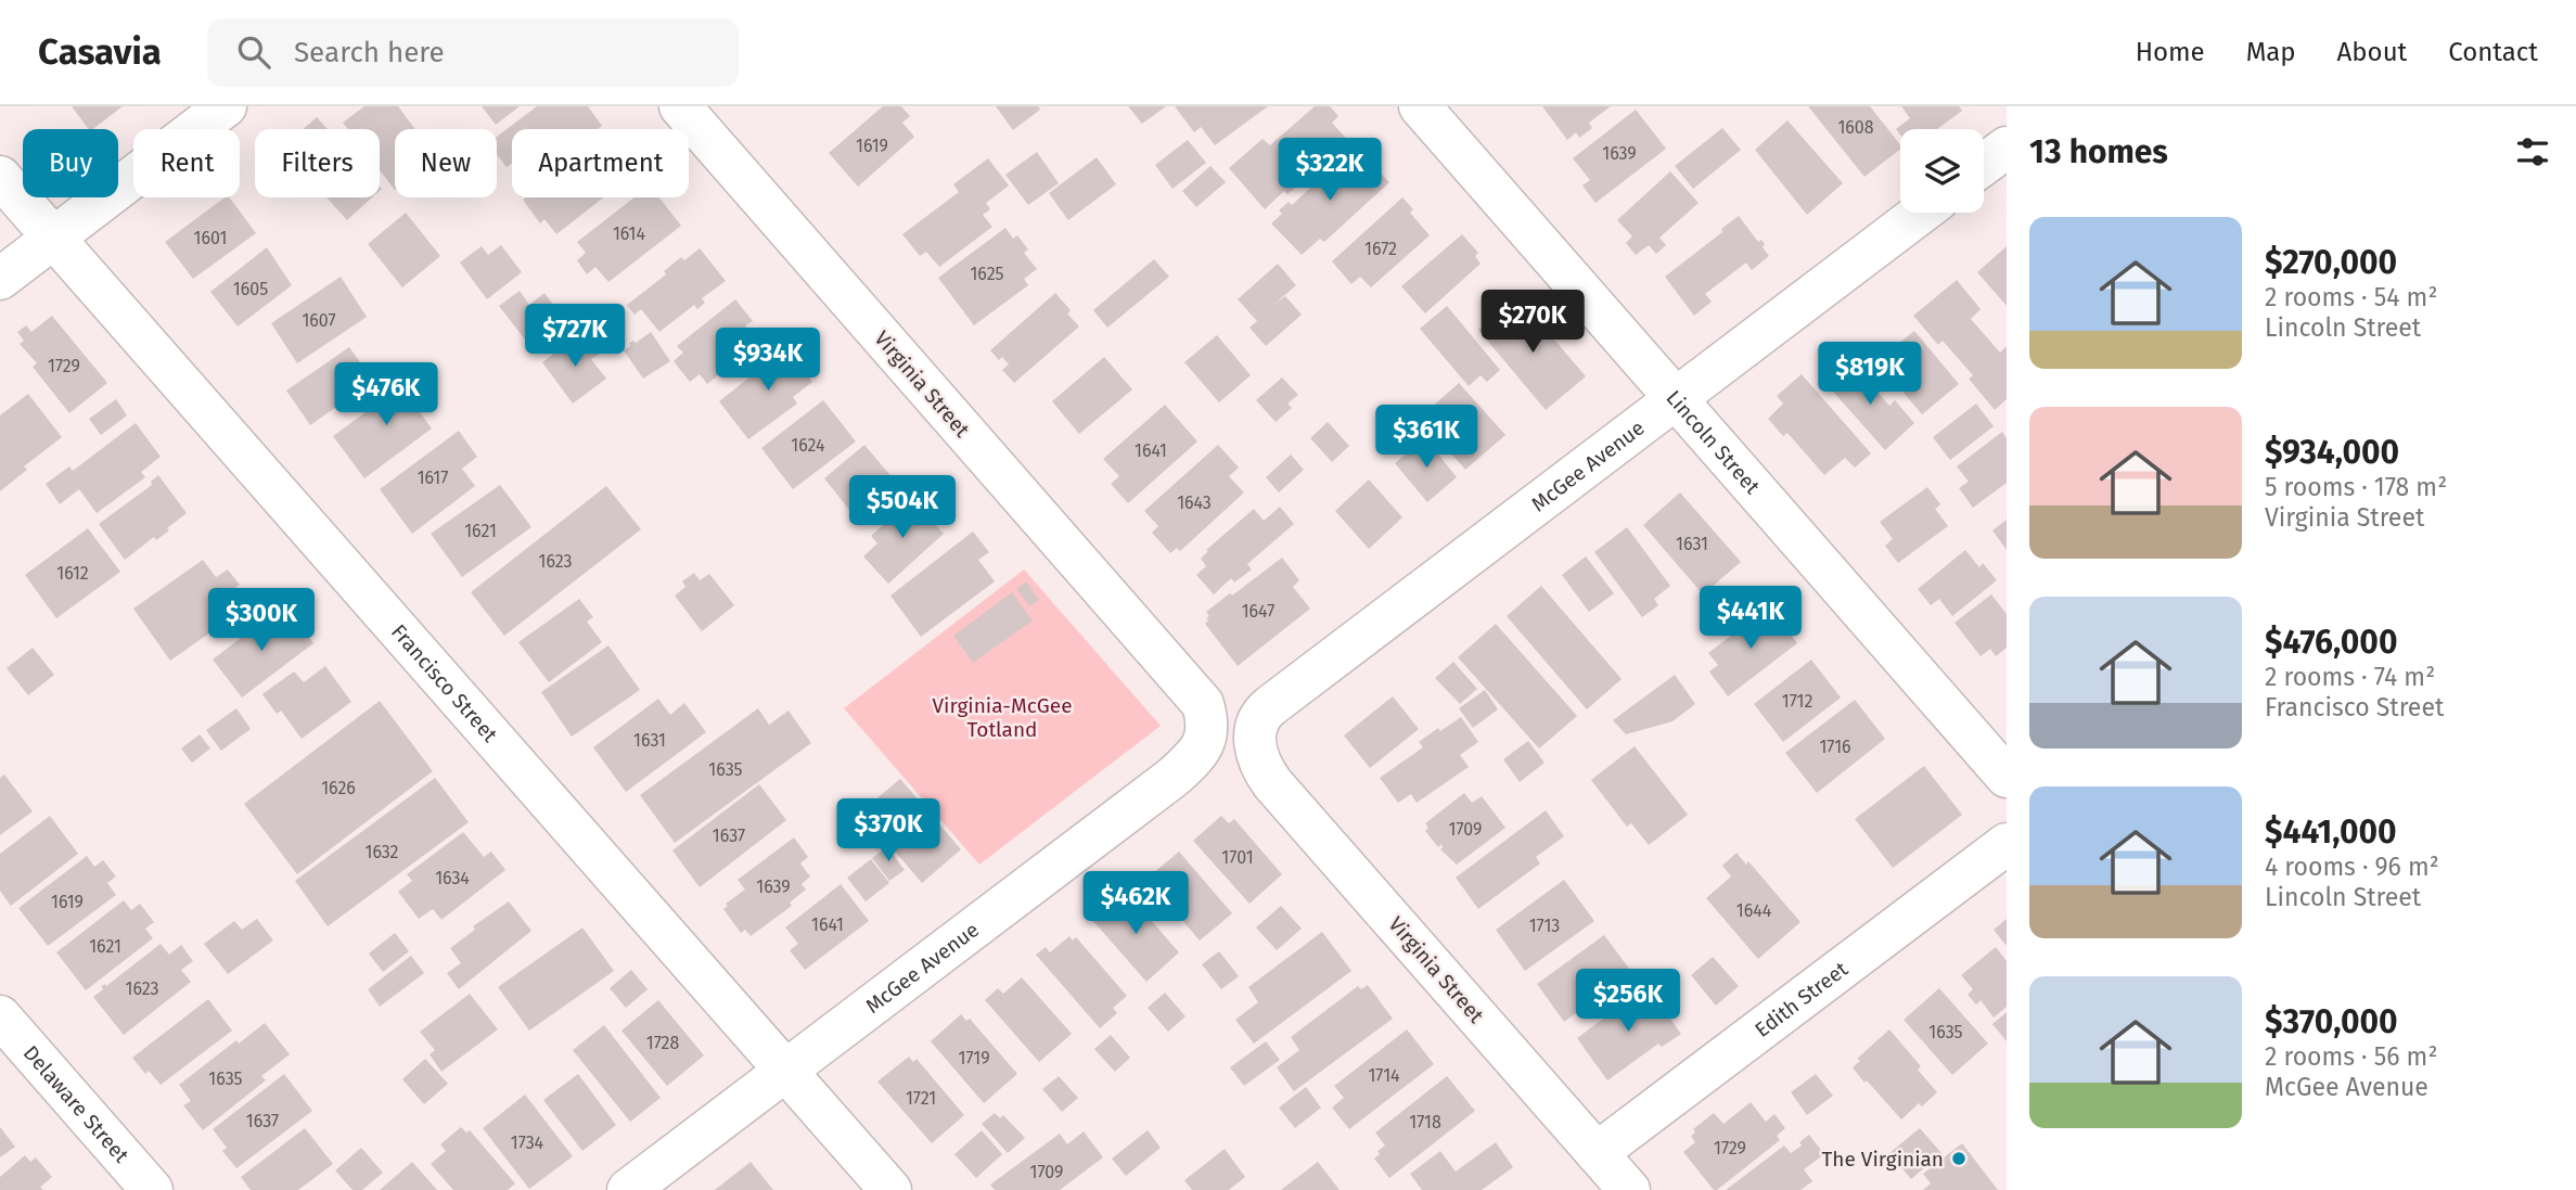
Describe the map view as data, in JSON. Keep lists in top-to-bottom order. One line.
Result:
{"streets":{"street":["Virginia Street","Lincoln Street","McGee Avenue","Francisco Street","Edith Street","Delaware Street"]},"crossings":[["Virginia Street","McGee Avenue"],["Virginia Street","Edith Street"],["Lincoln Street","McGee Avenue"],["McGee Avenue","Francisco Street"]],"parks":["Virginia-McGee Totland"],"places":["The Virginian"],"house_numbers":["1608","1619","1639","1614","1601","1672","1625","1605","1607","1729","1624","1641","1617","1643","1621","1631","1623","1612","1647","1712","1631","1716","1635","1626","1709","1637","1632","1701","1634","1639","1619","1644","1641","1713","1621","1623","1635","1728","1719","1714","1635","1721","1637","1718","1734","1729","1709"],"page":{"header":"Casavia","search":"Search here","nav":["Home","Map","About","Contact"],"heading":"13 homes","chip":["Buy","Rent","Filters","New","Apartment"],"price":["$322K","$270K","$727K","$934K","$819K","$476K","$361K","$504K","$441K","$300K","$370K","$462K","$256K"],"list":[{"name":"$270,000","note":"2 rooms · 54 m² · Lincoln Street"},{"name":"$934,000","note":"5 rooms · 178 m² · Virginia Street"},{"name":"$476,000","note":"2 rooms · 74 m² · Francisco Street"},{"name":"$441,000","note":"4 rooms · 96 m² · Lincoln Street"},{"name":"$370,000","note":"2 rooms · 56 m² · McGee Avenue"}]}}
